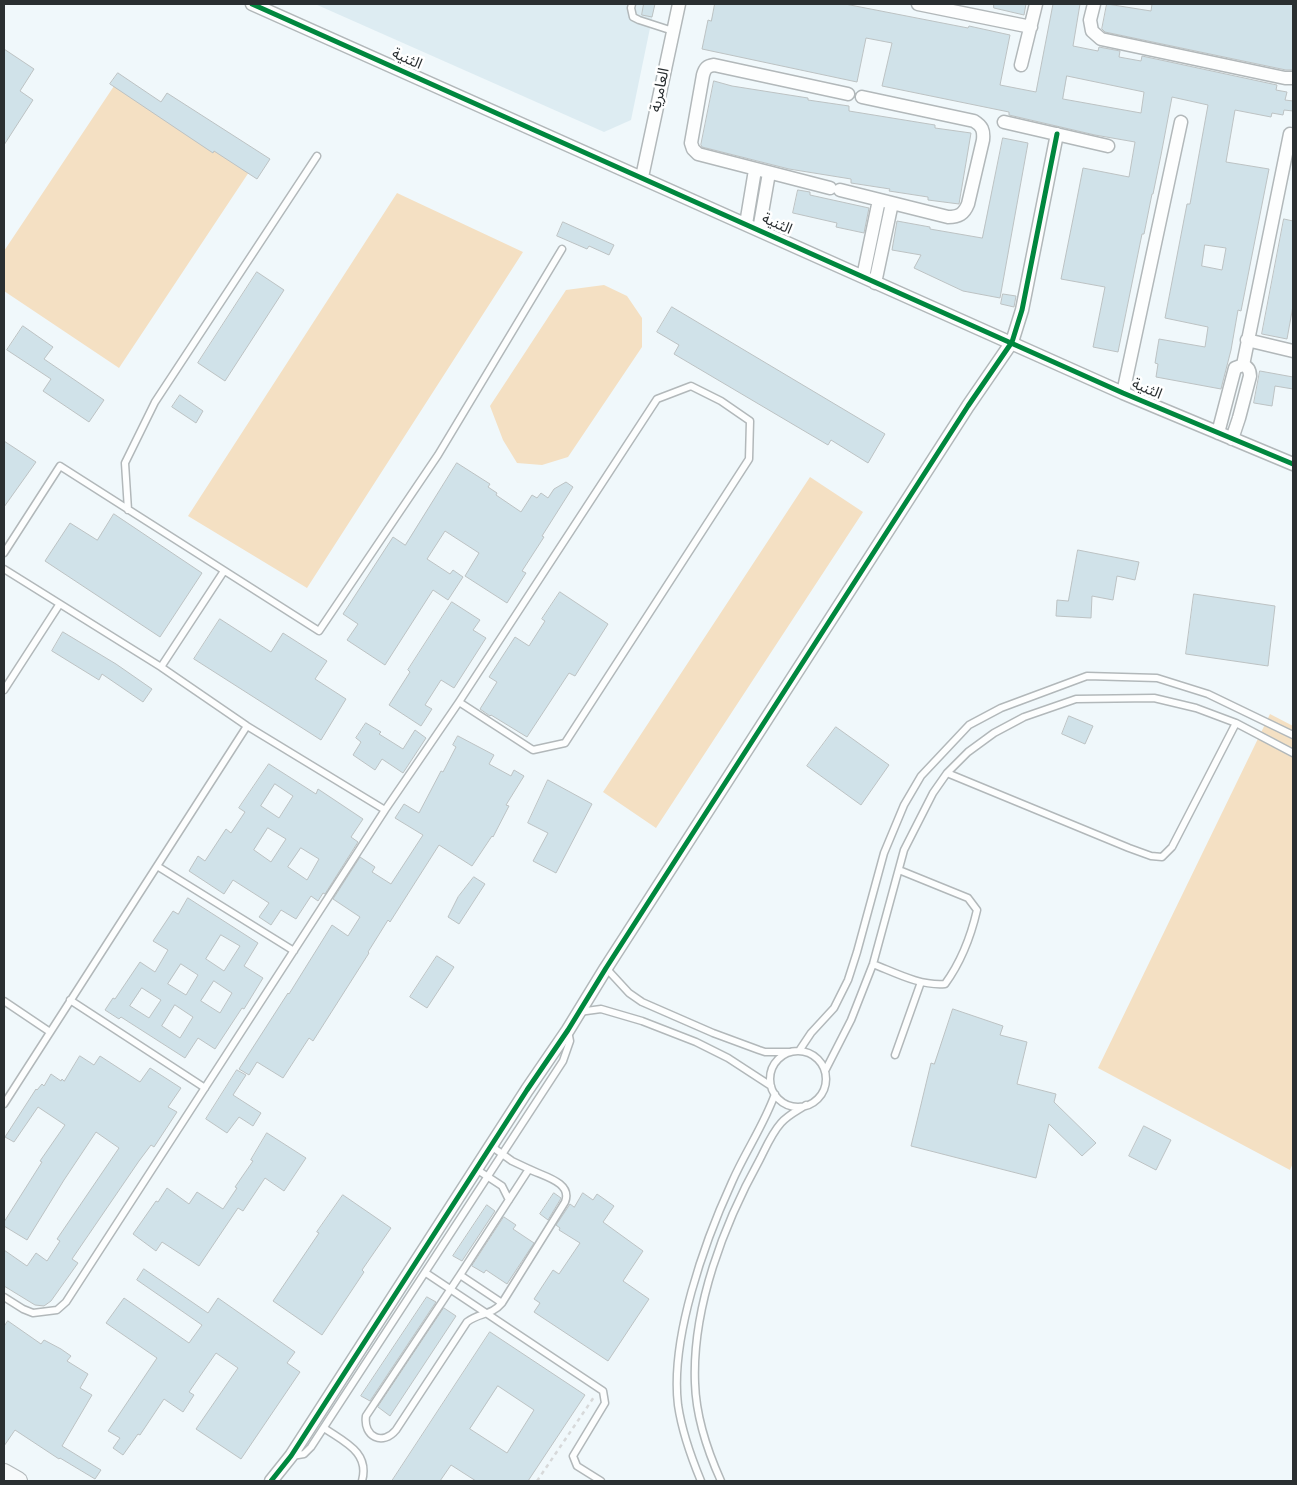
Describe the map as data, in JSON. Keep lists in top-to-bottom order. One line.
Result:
{"streets":{"street":["الثنية","العامرية"]},"crossings":[["الثنية","العامرية"]]}
